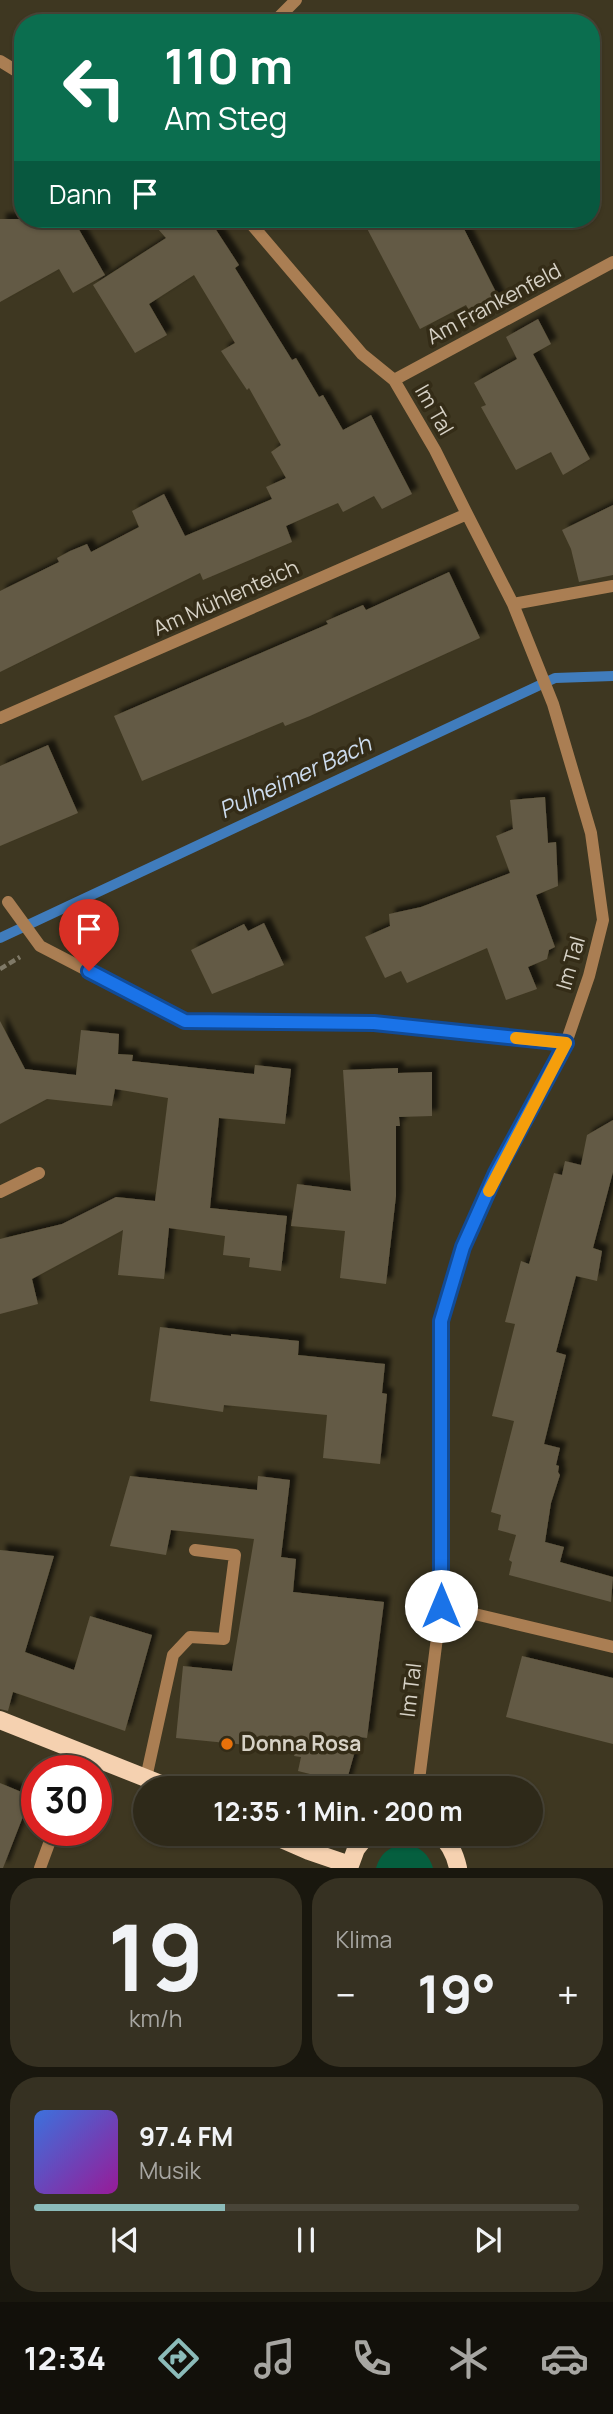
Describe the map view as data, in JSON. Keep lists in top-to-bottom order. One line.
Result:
{"streets":{"street":["Am Frankenfeld","Im Tal","Am Mühlenteich"]},"crossings":[["Am Frankenfeld","Im Tal"],["Im Tal","Am Mühlenteich"]],"water":["Pulheimer Bach"],"places":["Donna Rosa"],"page":{"turn":["110 m","Am Steg"],"then":"Dann","limit":"30","trip":"12:35 · 1 Min. · 200 m","tile":[["19","km/h"],"Klima"],"heat":["−","19°","+"],"song":["97.4 FM","Musik"],"tabs":"12:34"}}
